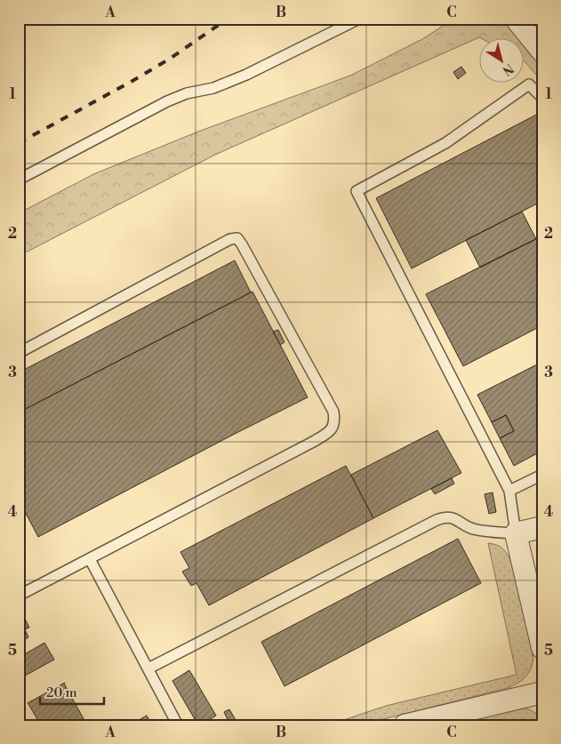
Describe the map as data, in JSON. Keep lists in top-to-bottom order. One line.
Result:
{"scale_bar":"20 m","north":"bottom right","grid":{"columns":["A","B","C"],"rows":["1","2","3","4","5"]}}
